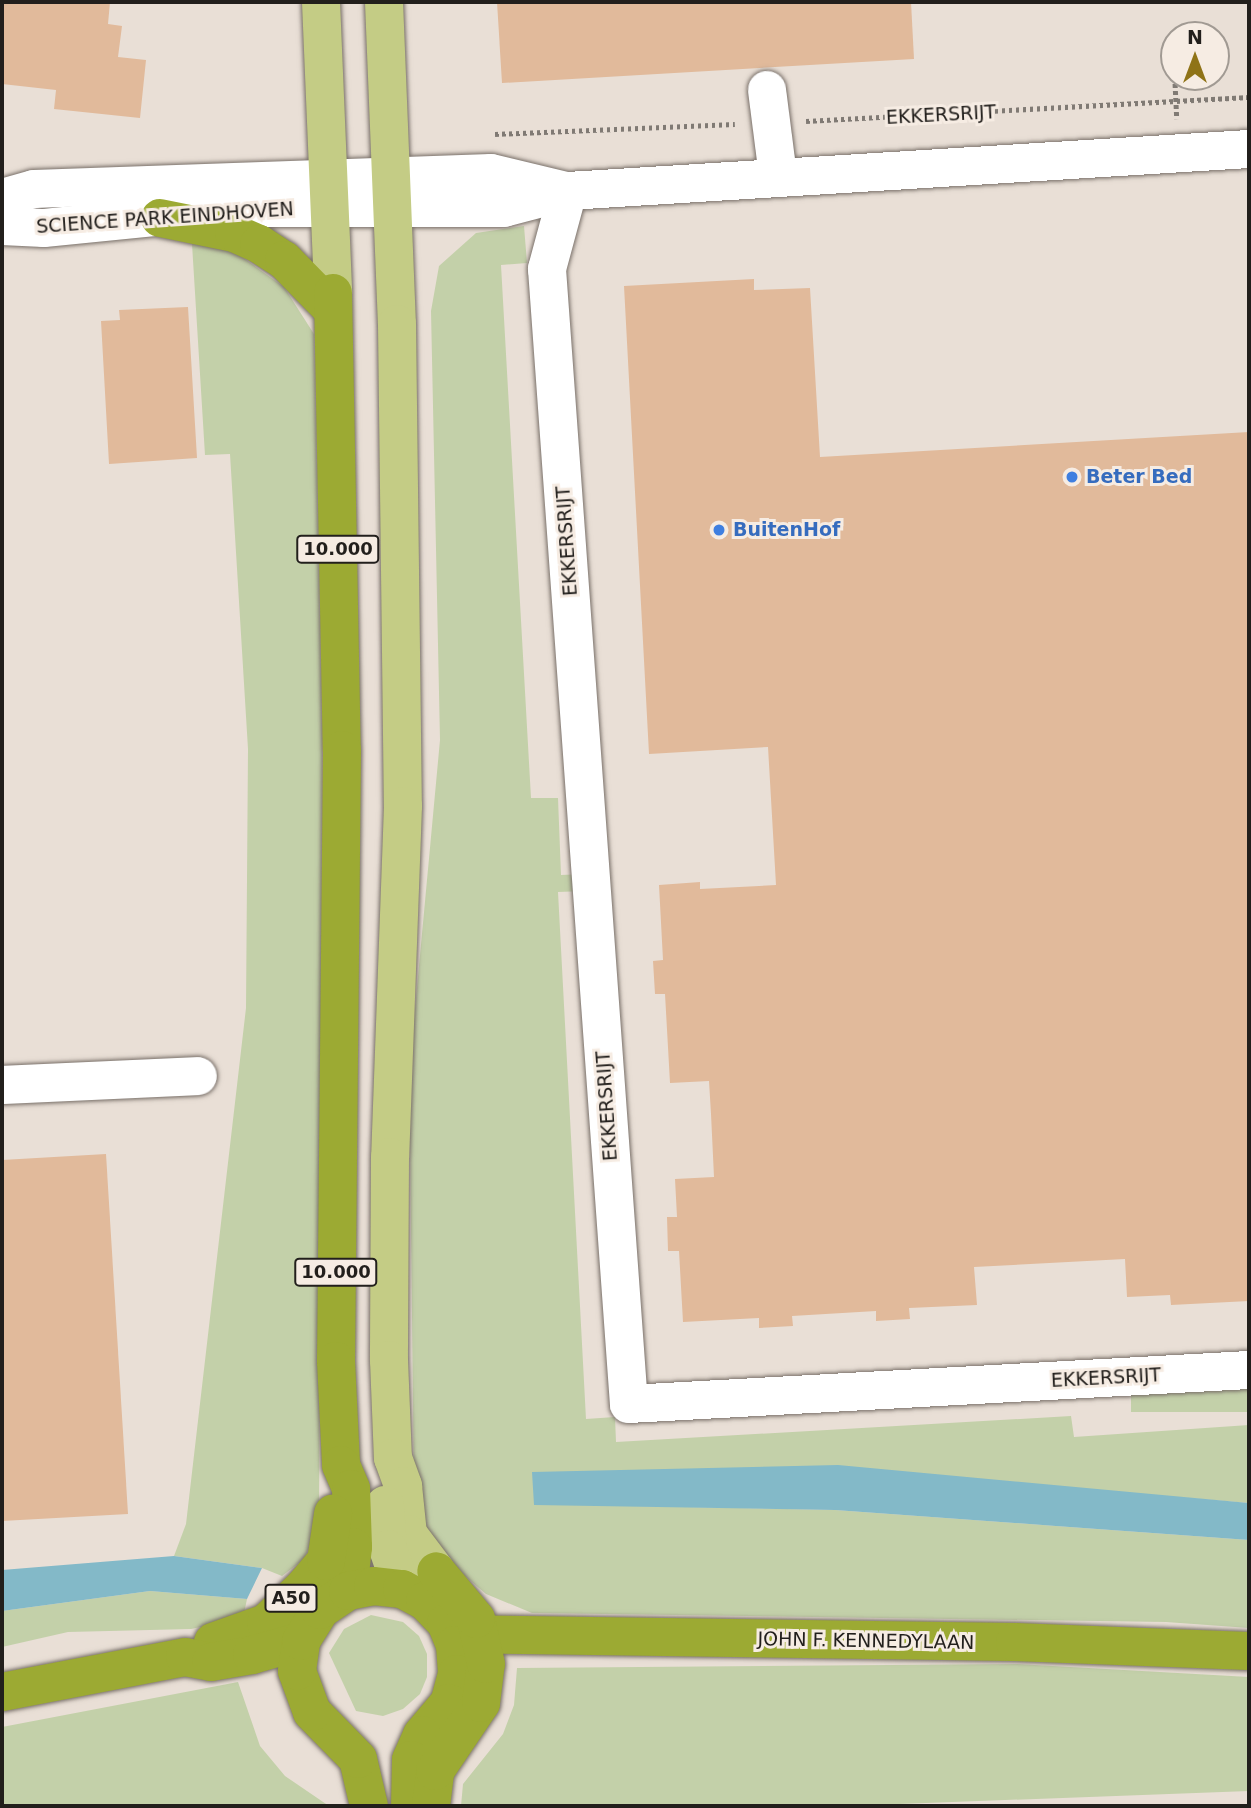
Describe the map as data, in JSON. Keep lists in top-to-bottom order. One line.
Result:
{"streets":{"highway":["10.000","A50","JOHN F. KENNEDYLAAN"],"street":["EKKERSRIJT","SCIENCE PARK EINDHOVEN"]},"crossings":[["SCIENCE PARK EINDHOVEN","10.000"],["10.000","A50"]],"places":["Beter Bed","BuitenHof"],"north":"top"}
